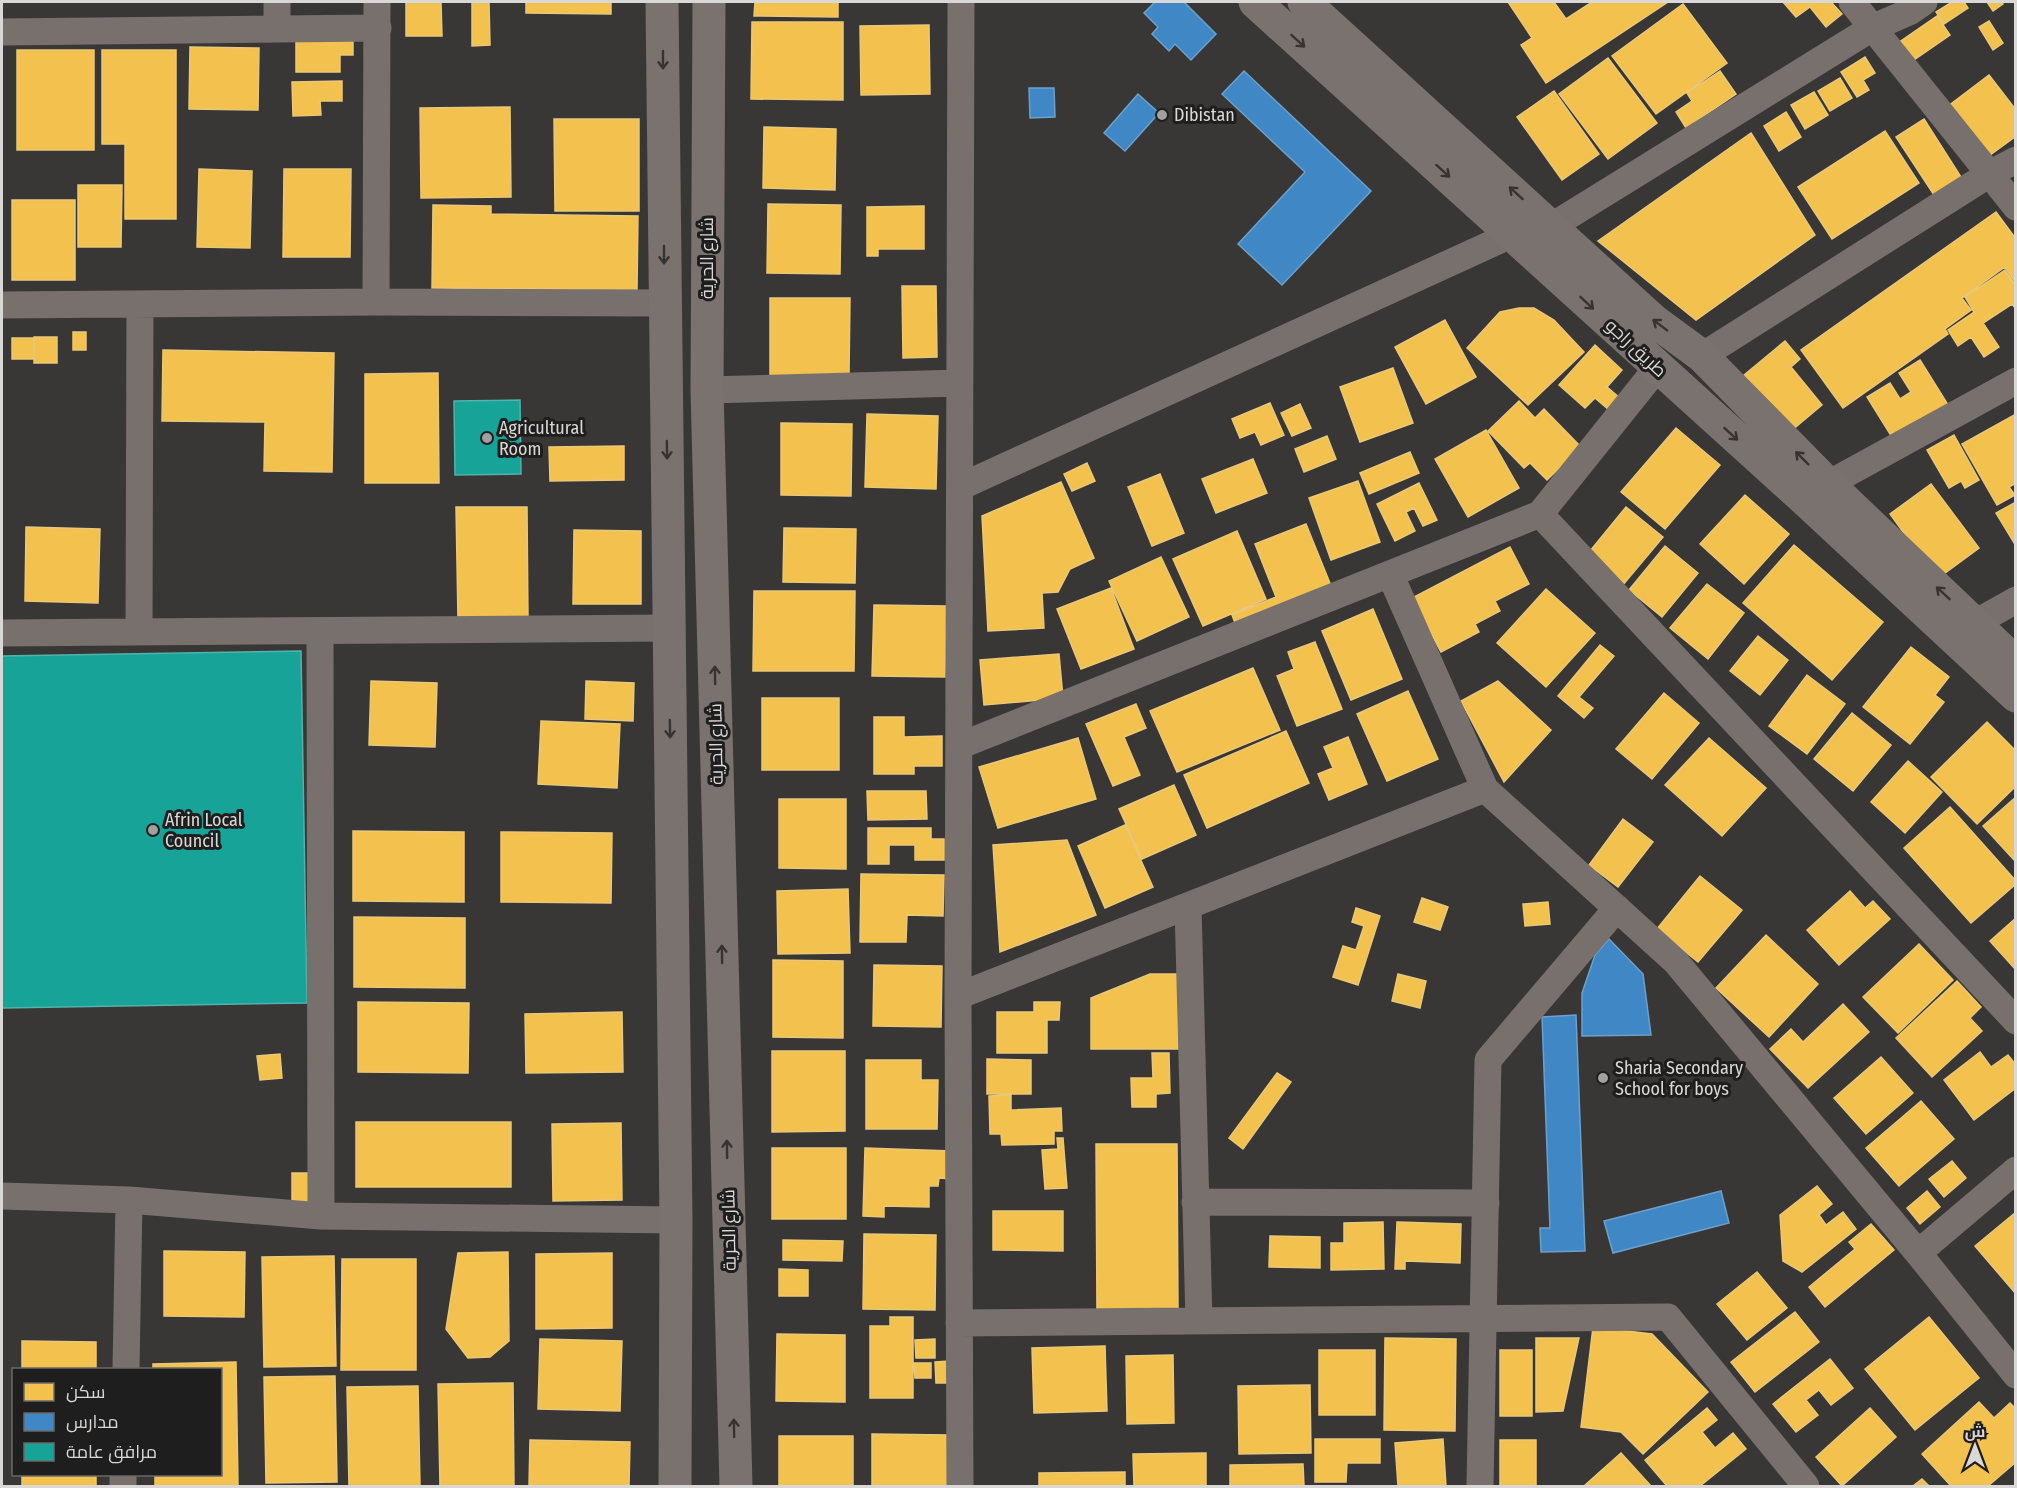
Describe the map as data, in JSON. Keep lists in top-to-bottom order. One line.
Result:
{"streets":{"main road":["شارع الحرية","طريق راجو"]},"places":["Dibistan","Agricultural Room","Afrin Local Council","Sharia Secondary School for boys"],"legend":["سكن","مدارس","مرافق عامة"],"north":"top"}
